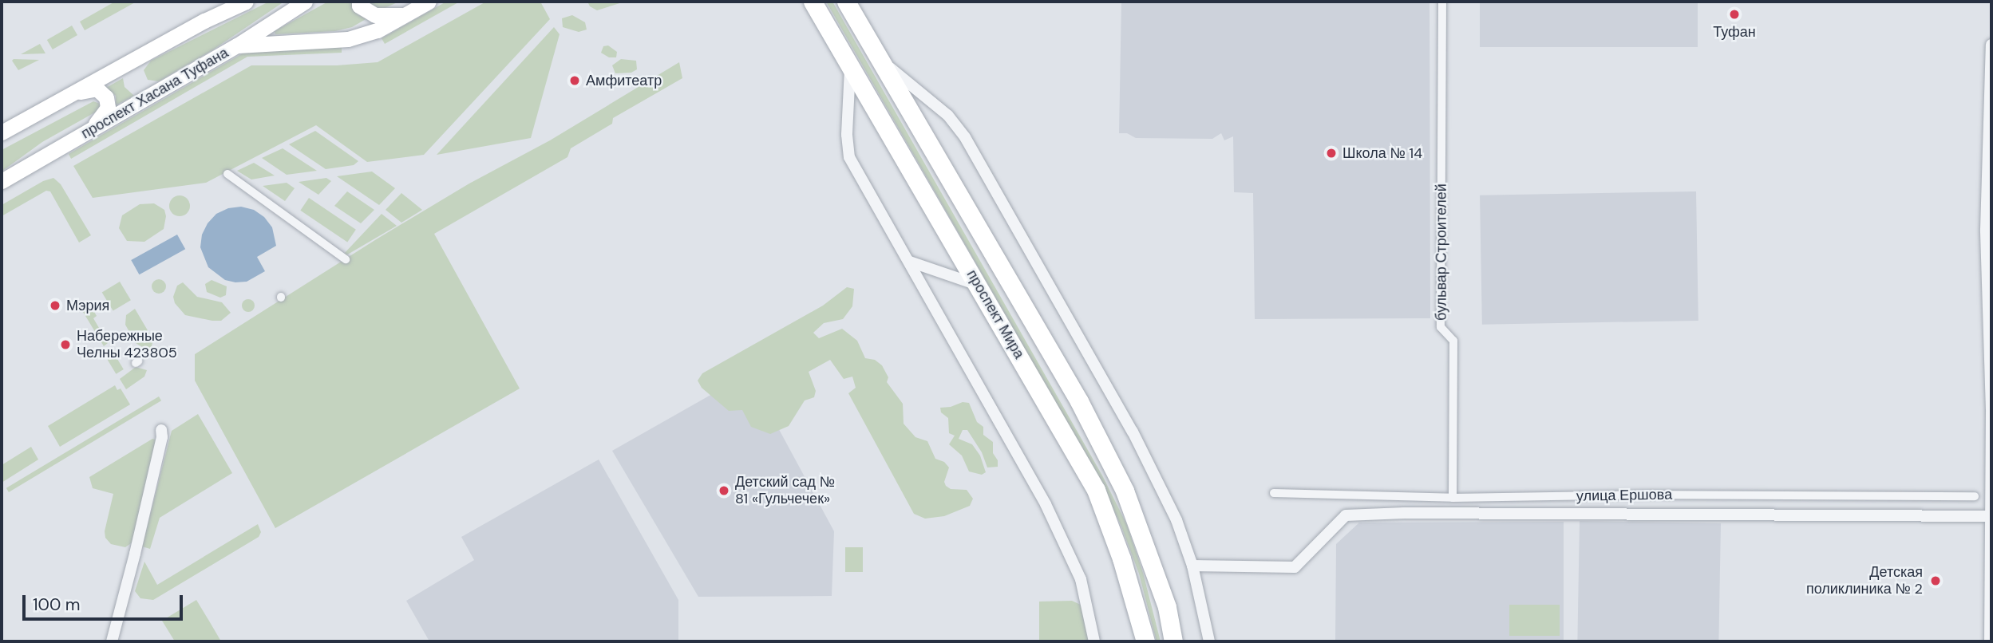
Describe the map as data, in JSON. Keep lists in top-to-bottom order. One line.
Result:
{"streets":{"main road":["проспект Хасана Туфана","проспект Мира"],"street":["бульвар Строителей","улица Ершова"]},"crossings":[["бульвар Строителей","улица Ершова"]],"places":["Туфан","Амфитеатр","Школа № 14","Мэрия","Набережные Челны 423805","Детский сад № 81 «Гульчечек»","Детская поликлиника № 2"],"scale_bar":"100 m"}
